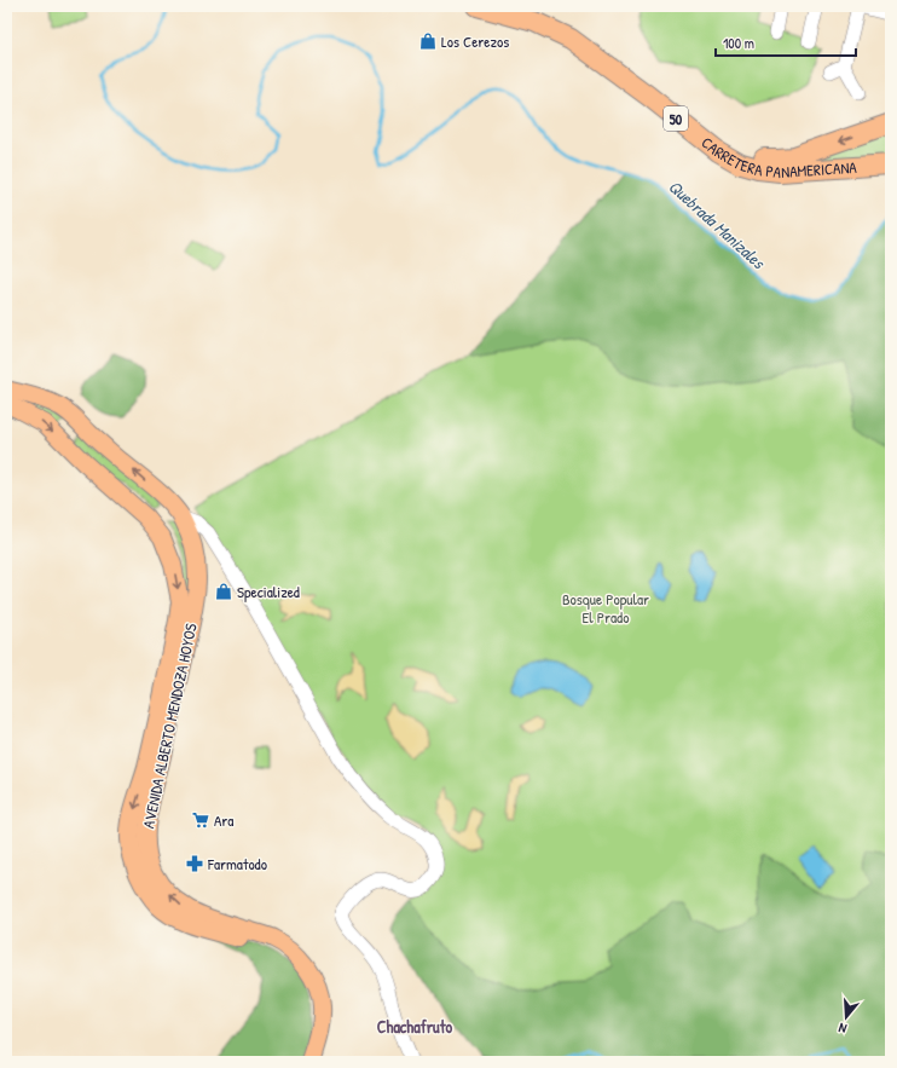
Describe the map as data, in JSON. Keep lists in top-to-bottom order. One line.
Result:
{"streets":{"highway":["50","CARRETERA PANAMERICANA"],"main road":["AVENIDA ALBERTO MENDOZA HOYOS"]},"districts":["Chachafruto"],"water":["Quebrada Manizales"],"parks":["Bosque Popular El Prado"],"places":{"shop":["Los Cerezos","Specialized"],"supermarket":["Ara"],"pharmacy":["Farmatodo"]},"scale_bar":"100 m","north":"bottom"}
